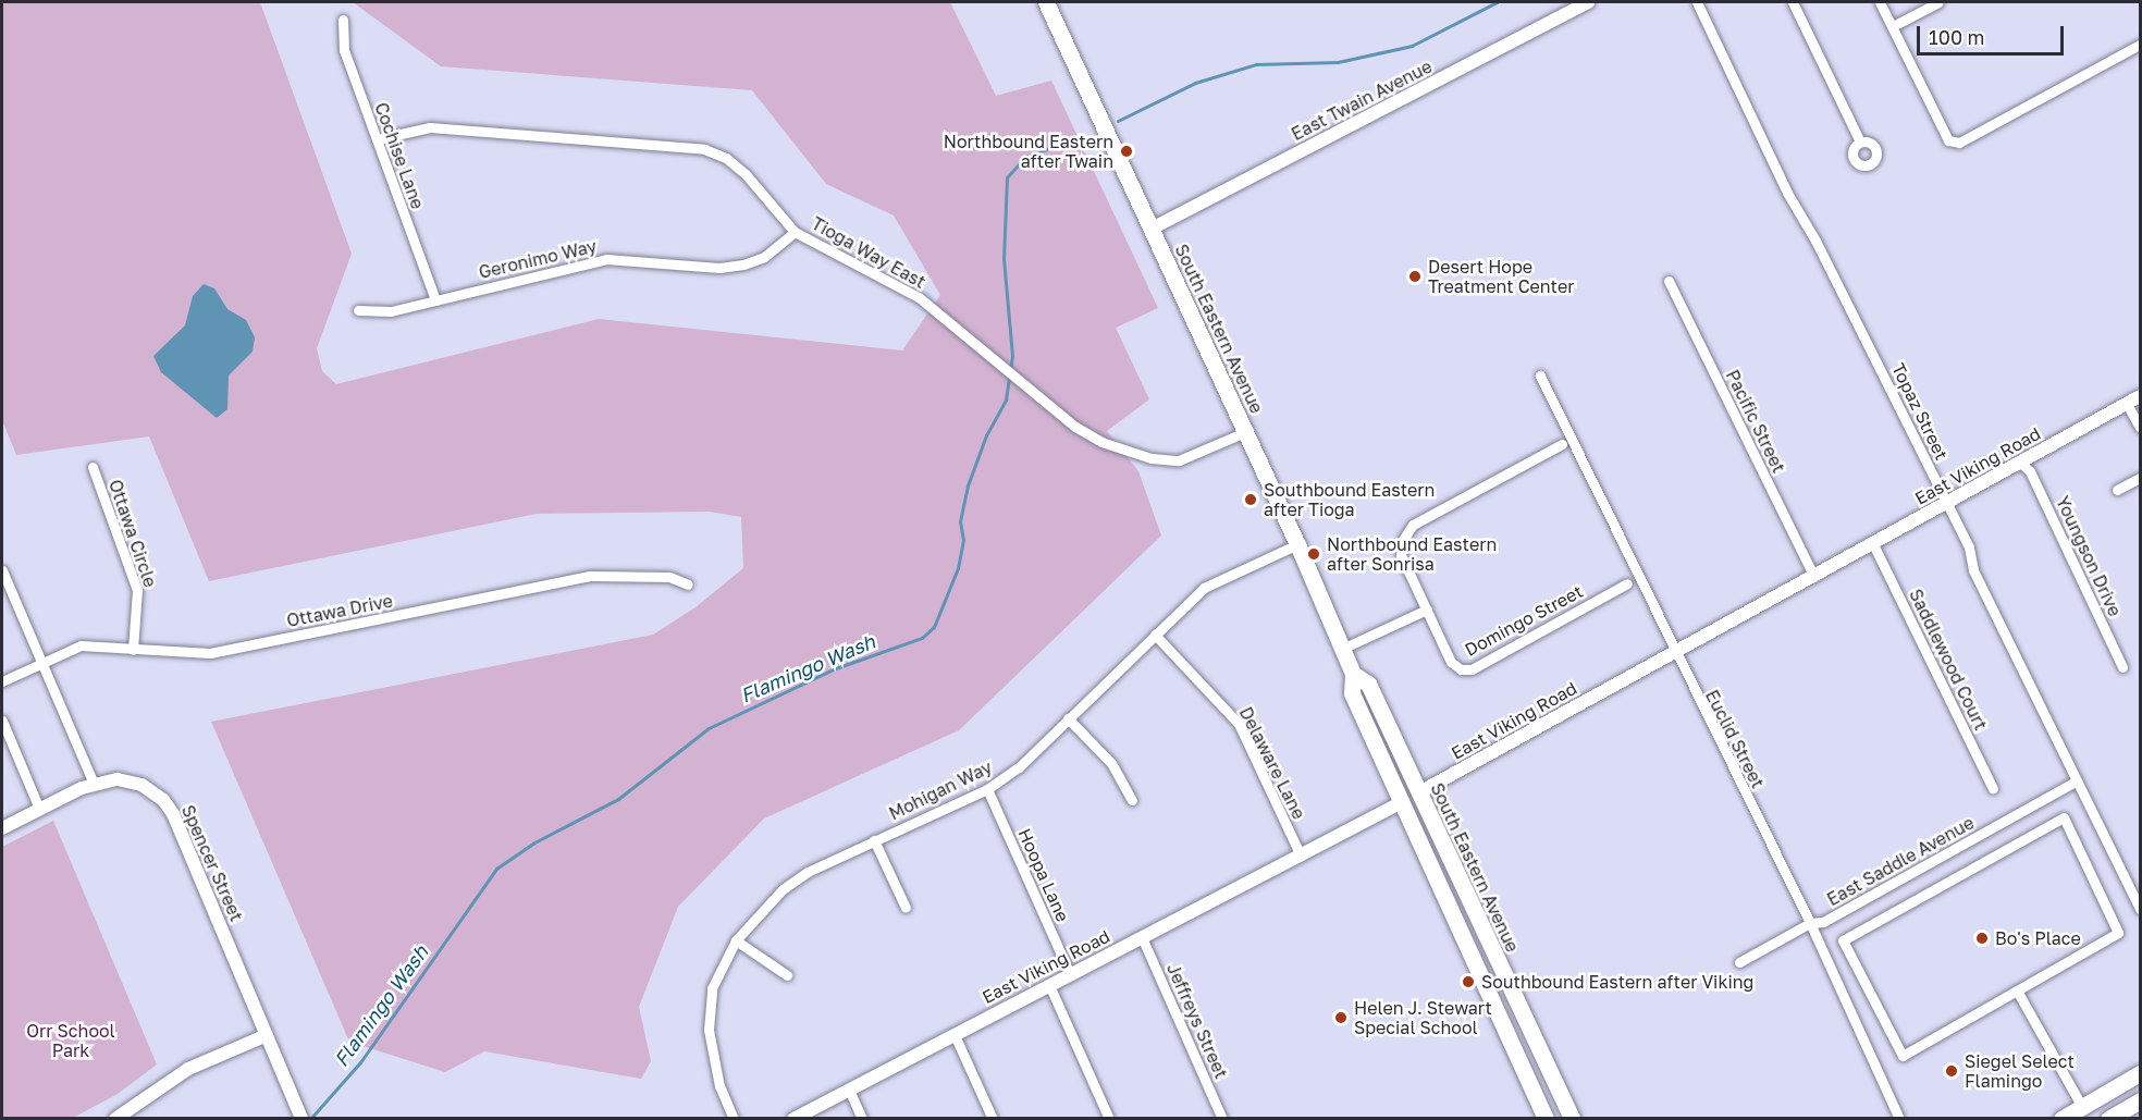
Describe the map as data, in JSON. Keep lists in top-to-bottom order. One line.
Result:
{"streets":{"main road":["South Eastern Avenue"],"street":["East Twain Avenue","Cochise Lane","Tioga Way East","Geronimo Way","Topaz Street","Pacific Street","East Viking Road","Ottawa Circle","Youngson Drive","Ottawa Drive","Domingo Street","Saddlewood Court","Euclid Street","Delaware Lane","Mohigan Way","East Saddle Avenue","Spencer Street","Hoopa Lane","Jeffreys Street"]},"crossings":[["East Twain Avenue","South Eastern Avenue"],["Cochise Lane","Tioga Way East"],["Cochise Lane","Geronimo Way"],["Tioga Way East","Geronimo Way"],["Tioga Way East","South Eastern Avenue"],["South Eastern Avenue","East Viking Road"],["South Eastern Avenue","Mohigan Way"],["Topaz Street","East Viking Road"],["Topaz Street","East Saddle Avenue"],["Pacific Street","East Viking Road"],["East Viking Road","Youngson Drive"],["East Viking Road","Saddlewood Court"],["East Viking Road","Euclid Street"],["East Viking Road","Delaware Lane"],["East Viking Road","Hoopa Lane"],["East Viking Road","Jeffreys Street"],["Ottawa Circle","Ottawa Drive"],["Euclid Street","East Saddle Avenue"],["Delaware Lane","Mohigan Way"],["Mohigan Way","Hoopa Lane"]],"water":["Flamingo Wash"],"parks":["Orr School Park"],"places":["Northbound Eastern after Twain","Desert Hope Treatment Center","Southbound Eastern after Tioga","Northbound Eastern after Sonrisa","Bo's Place","Southbound Eastern after Viking","Helen J. Stewart Special School","Siegel Select Flamingo"],"scale_bar":"100 m"}
